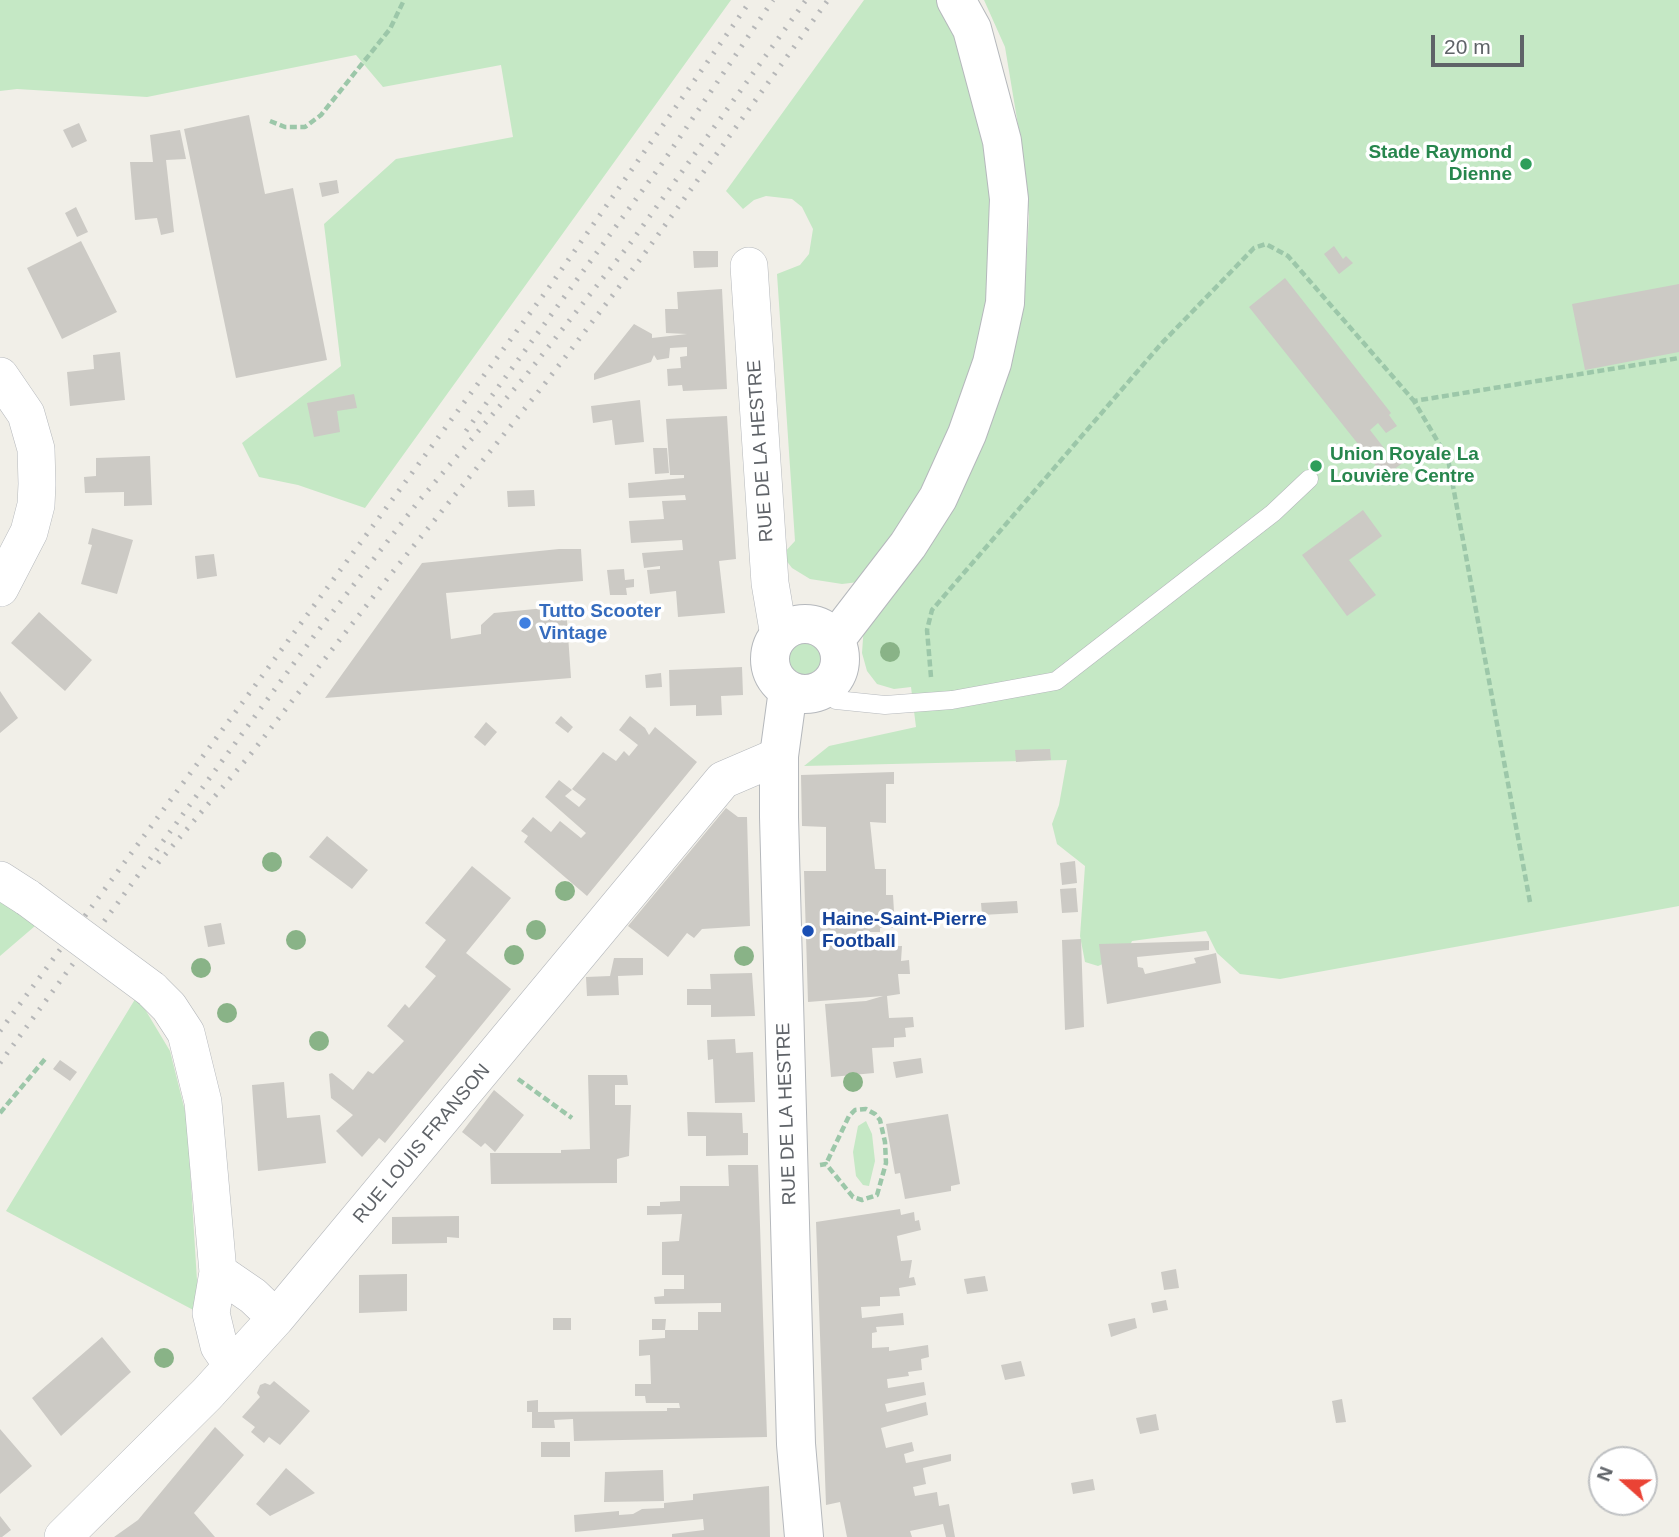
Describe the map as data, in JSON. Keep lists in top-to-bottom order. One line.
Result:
{"streets":{"street":["RUE DE LA HESTRE","RUE LOUIS FRANSON"]},"crossings":[["RUE DE LA HESTRE","RUE LOUIS FRANSON"]],"places":["Stade Raymond Dienne","Union Royale La Louvière Centre","Tutto Scooter Vintage","Haine-Saint-Pierre Football"],"scale_bar":"20 m","north":"left"}
